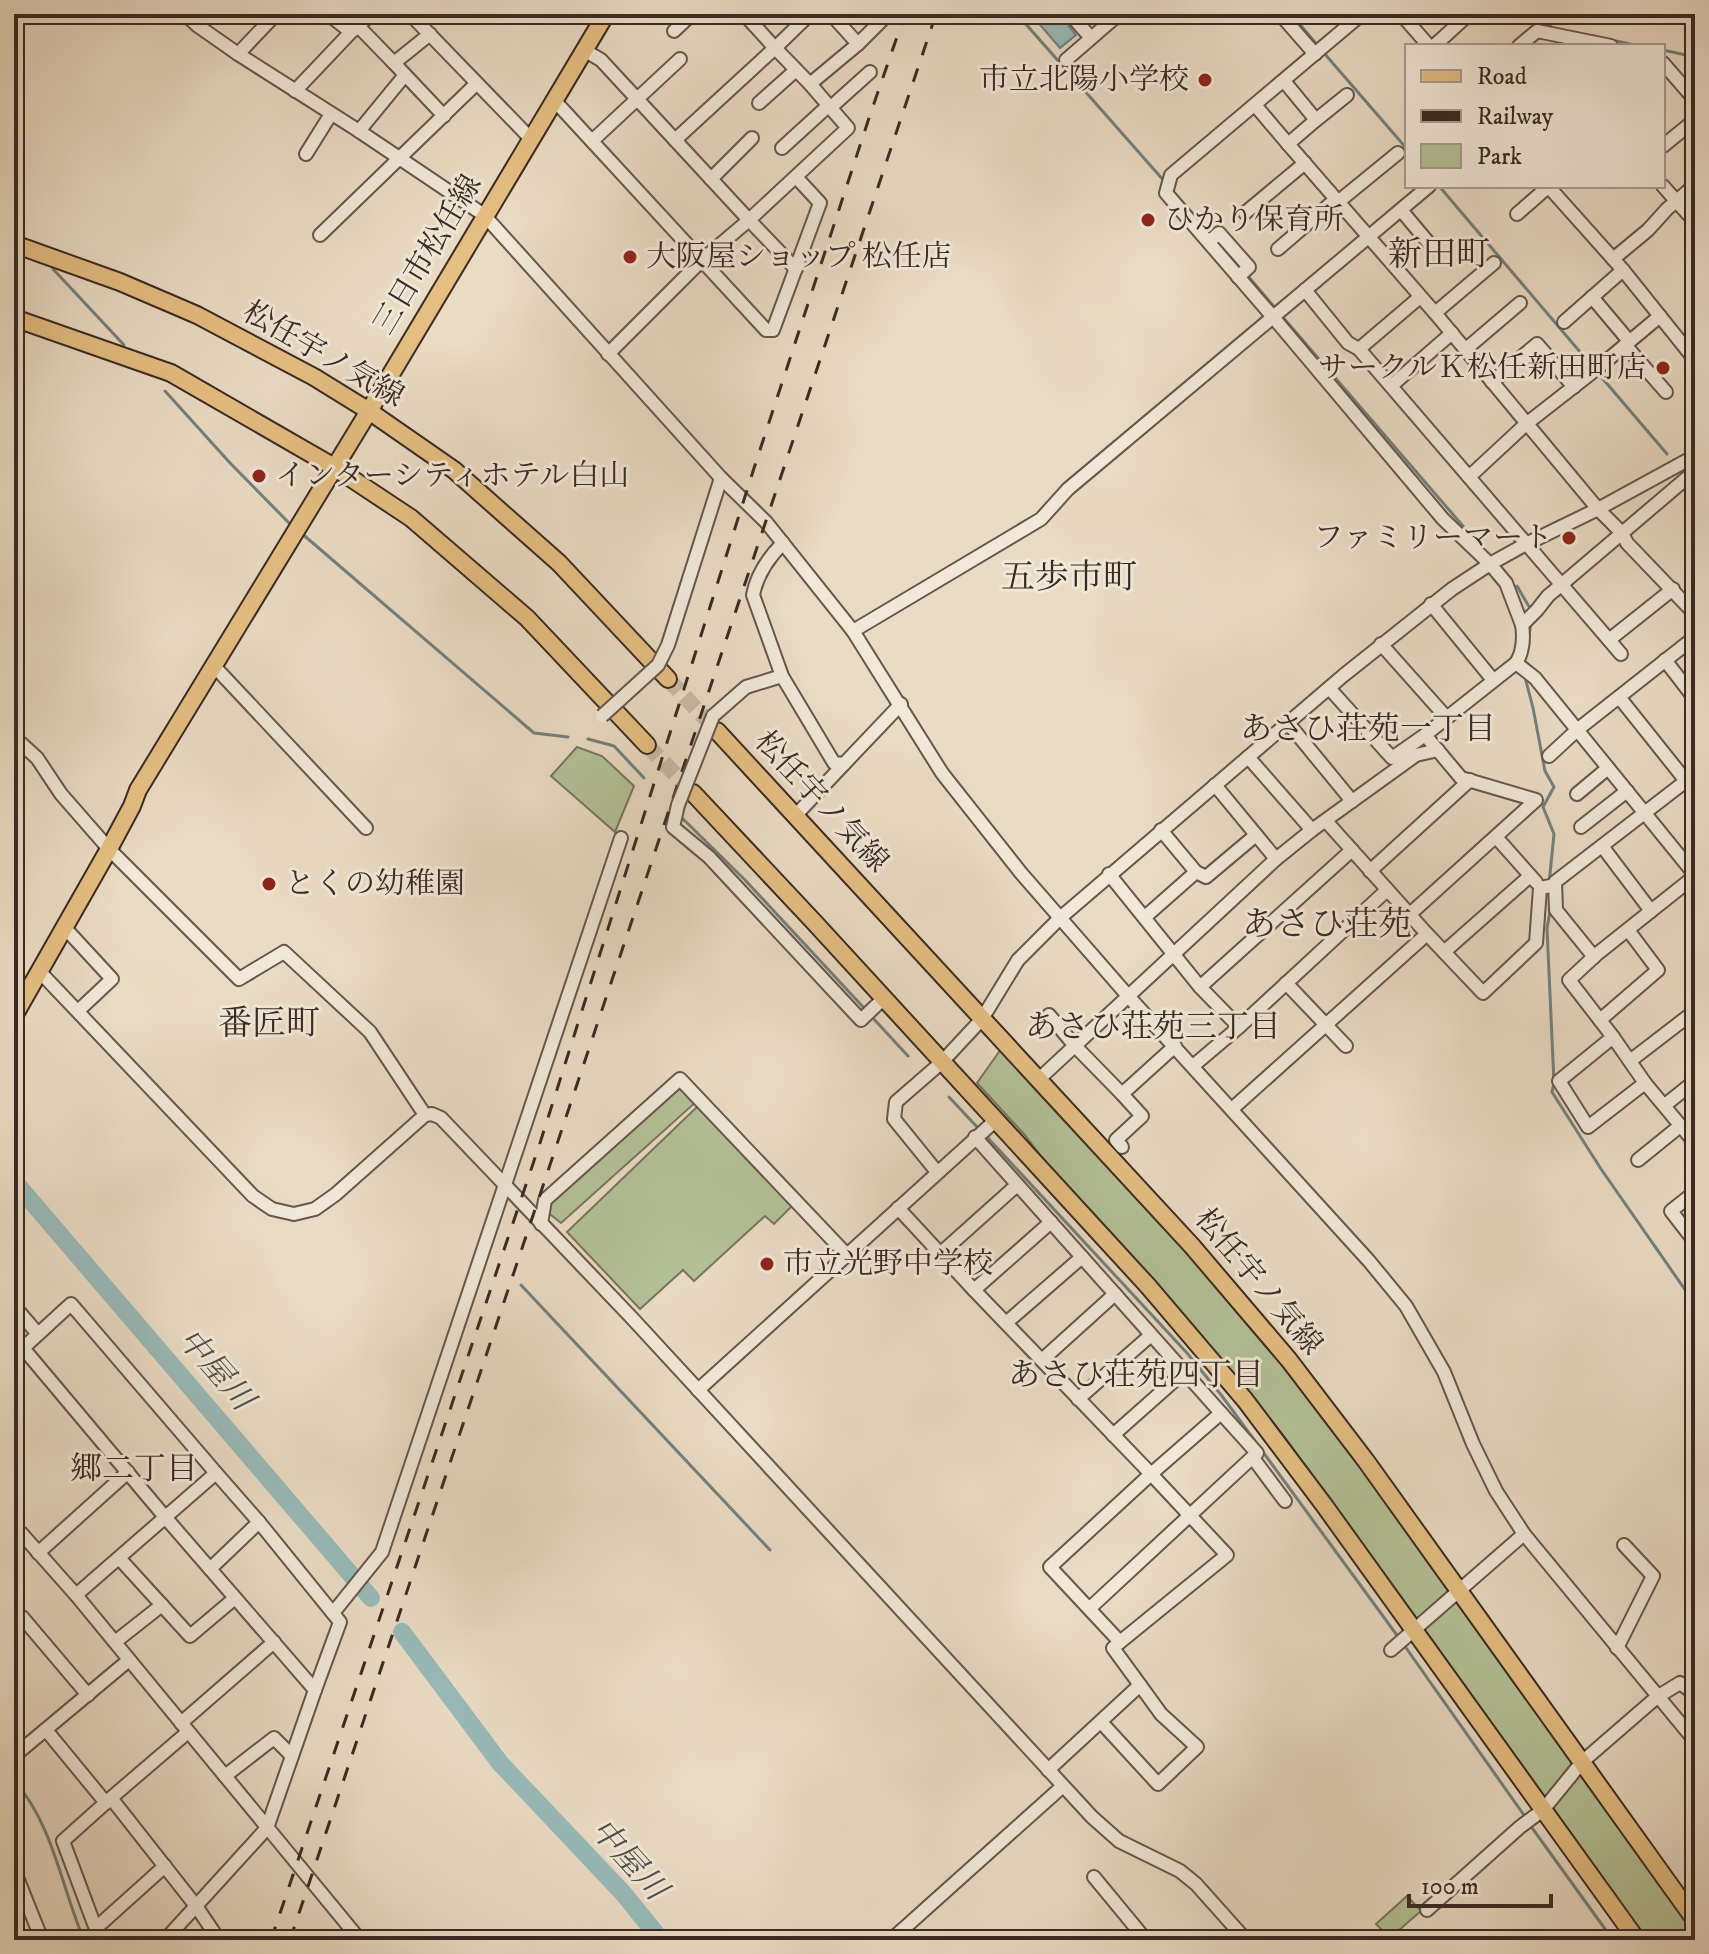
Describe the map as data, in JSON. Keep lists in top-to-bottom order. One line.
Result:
{"streets":{"main road":["三日市松任線","松任宇ノ気線"]},"crossings":[["三日市松任線","松任宇ノ気線"]],"districts":["新田町","五歩市町","あさひ荘苑一丁目","あさひ荘苑","番匠町","あさひ荘苑三丁目","あさひ荘苑四丁目","郷二丁目"],"water":["中屋川"],"places":["市立北陽小学校","ひかり保育所","大阪屋ショップ 松任店","サークルＫ松任新田町店","インターシティホテル白山","ファミリーマート","とくの幼稚園","市立光野中学校"],"legend":["Road","Railway","Park"],"scale_bar":"100 m"}
